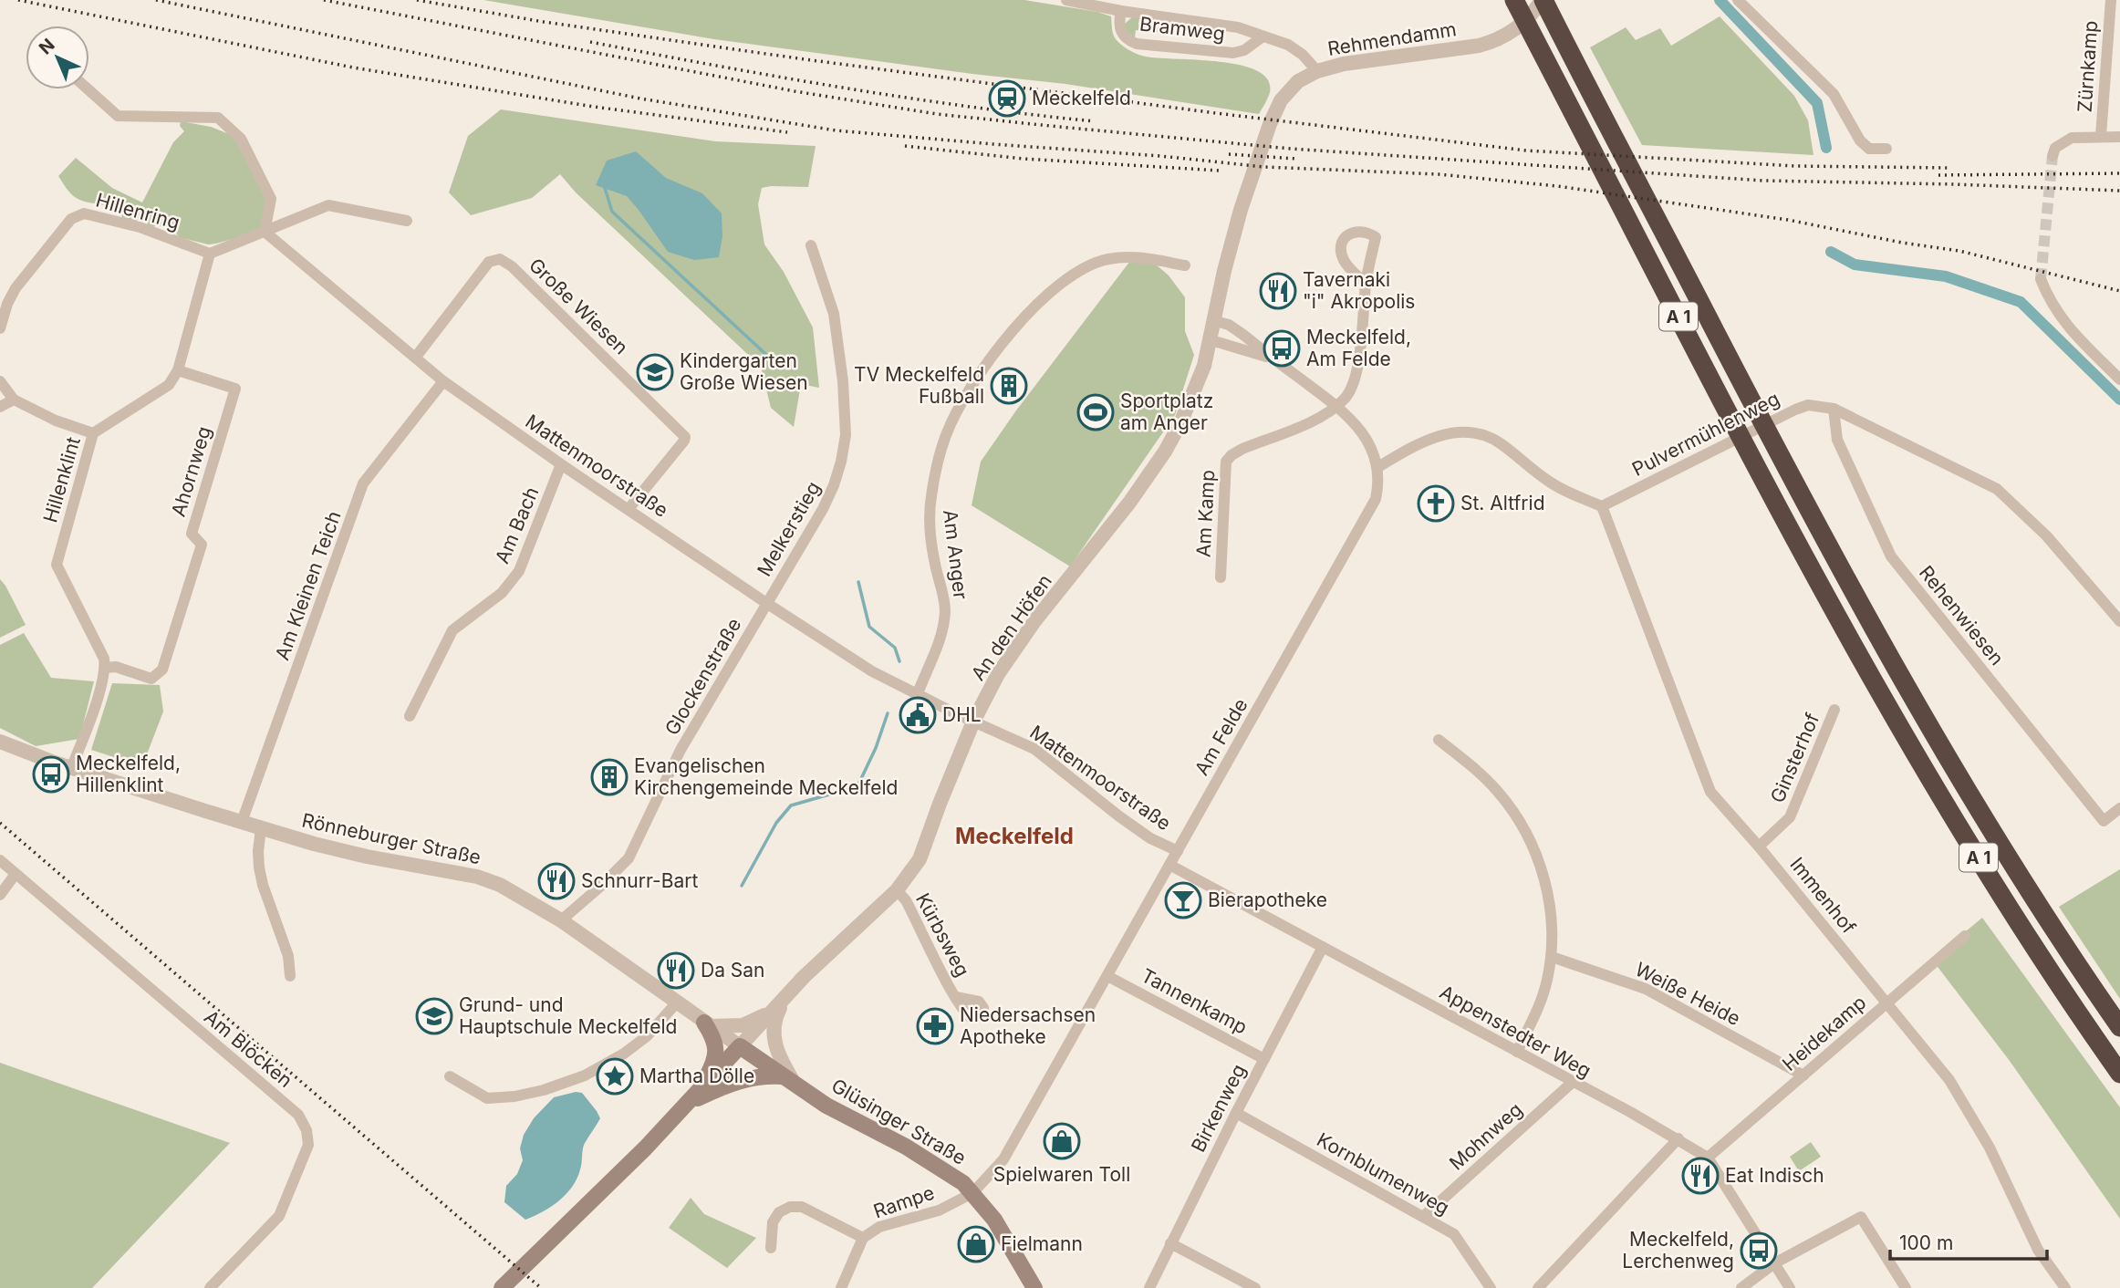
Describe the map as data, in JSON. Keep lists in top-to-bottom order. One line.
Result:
{"streets":{"highway":["A 1"],"main road":["Glüsinger Straße"],"street":["Bramweg","Rehmendamm","Zürnkamp","Hillenring","Große Wiesen","Pulvermühlenweg","Mattenmoorstraße","Ahornweg","Hillenklint","Am Kamp","Am Bach","Melkerstieg","Am Anger","Am Kleinen Teich","Rehenwiesen","An den Höfen","Glockenstraße","Am Felde","Ginsterhof","Rönneburger Straße","Immenhof","Kürbsweg","Weiße Heide","Tannenkamp","Appenstedter Weg","Heidekamp","Am Blöcken","Birkenweg","Mohnweg","Kornblumenweg","Rampe"]},"crossings":[["Bramweg","Rehmendamm"],["Rehmendamm","A 1"],["Rehmendamm","An den Höfen"],["Hillenring","Hillenklint"],["Große Wiesen","Mattenmoorstraße"],["Pulvermühlenweg","Rehenwiesen"],["Pulvermühlenweg","Immenhof"],["Mattenmoorstraße","Am Bach"],["Mattenmoorstraße","Melkerstieg"],["Mattenmoorstraße","Am Anger"],["Mattenmoorstraße","Am Kleinen Teich"],["Mattenmoorstraße","An den Höfen"],["Mattenmoorstraße","Glockenstraße"],["Mattenmoorstraße","Am Felde"],["Ahornweg","Hillenklint"],["Melkerstieg","Glockenstraße"],["Am Kleinen Teich","Rönneburger Straße"],["An den Höfen","Rönneburger Straße"],["An den Höfen","Kürbsweg"],["An den Höfen","Glüsinger Straße"],["Glockenstraße","Rönneburger Straße"],["Am Felde","Tannenkamp"],["Am Felde","Appenstedter Weg"],["Am Felde","Glüsinger Straße"],["Am Felde","Rampe"],["Ginsterhof","Immenhof"],["Rönneburger Straße","Glüsinger Straße"],["Immenhof","Heidekamp"],["Weiße Heide","Heidekamp"],["Tannenkamp","Birkenweg"],["Appenstedter Weg","Heidekamp"],["Appenstedter Weg","Birkenweg"],["Appenstedter Weg","Mohnweg"],["Birkenweg","Kornblumenweg"],["Glüsinger Straße","Rampe"],["Mohnweg","Kornblumenweg"]],"districts":["Meckelfeld"],"places":{"station":["Meckelfeld"],"restaurant":["Tavernaki \"i\" Akropolis","Schnurr-Bart","Da San","Eat Indisch"],"bus stop":["Meckelfeld, Am Felde","Meckelfeld, Hillenklint","Meckelfeld, Lerchenweg"],"school or university":["Kindergarten Große Wiesen","Grund- und Hauptschule Meckelfeld"],"building":["TV Meckelfeld Fußball","Evangelischen Kirchengemeinde Meckelfeld"],"sports":["Sportplatz am Anger"],"church":["St. Altfrid"],"public building":["DHL"],"bar":["Bierapotheke"],"pharmacy":["Niedersachsen Apotheke"],"place":["Martha Dölle"],"shop":["Spielwaren Toll","Fielmann"]},"scale_bar":"100 m","north":"top left"}
